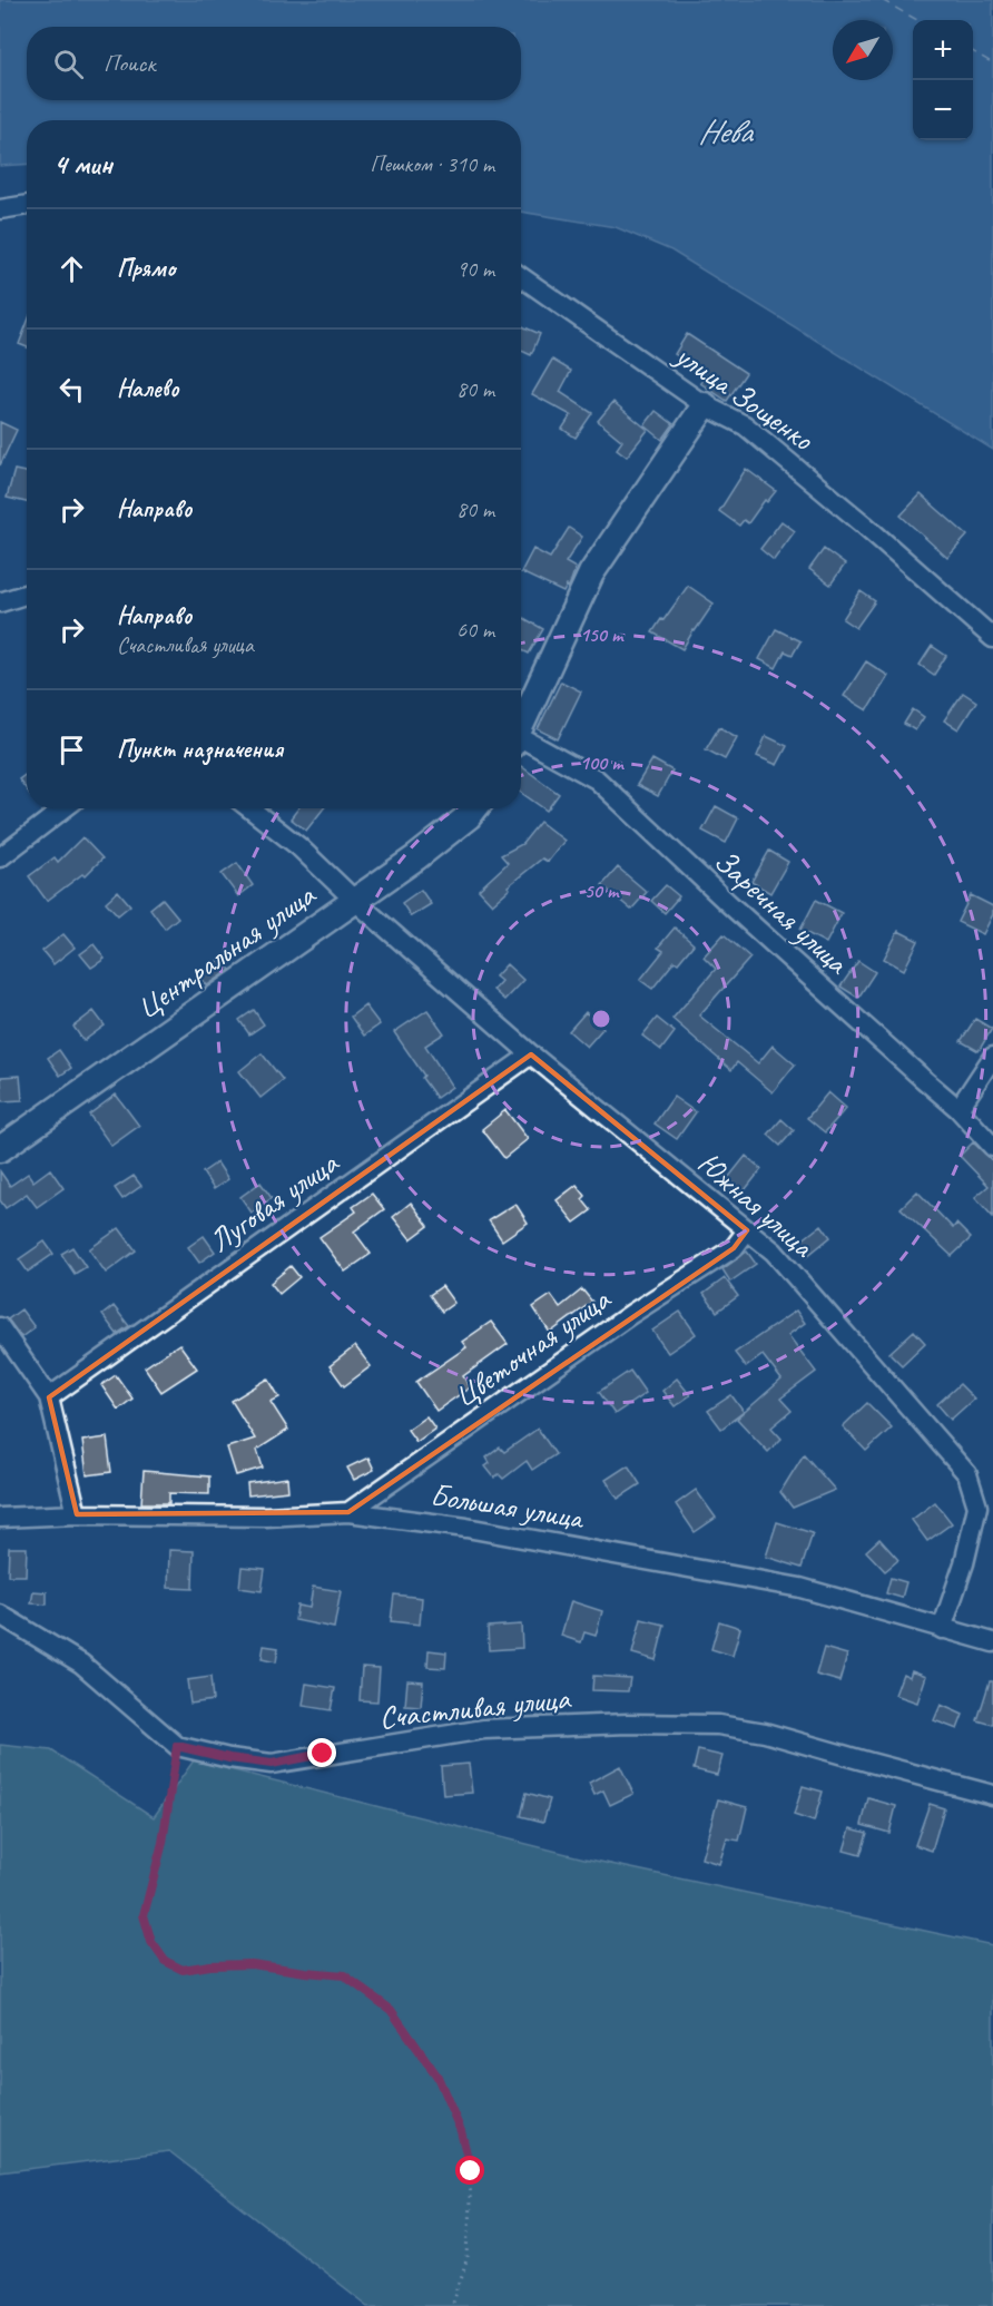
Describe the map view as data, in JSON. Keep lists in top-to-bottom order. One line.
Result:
{"streets":{"street":["улица Зощенко","Заречная улица","Центральная улица","Луговая улица","Южная улица","Цветочная улица","Большая улица","Счастливая улица"]},"crossings":[["Центральная улица","Южная улица"],["Луговая улица","Южная улица"],["Южная улица","Цветочная улица"],["Южная улица","Большая улица"],["Цветочная улица","Большая улица"]],"water":["Нева"],"north":"bottom left","page":{"map_buttons":["+","−"],"search":"Поиск","heading":["4 мин","Пешком · 310 m"],"list":[["Прямо","90 m"],["Налево","80 m"],["Направо","80 m"],["Направо","Счастливая улица","60 m"],"Пункт назначения"]},"rings":["150 m","100 m","50 m"]}
